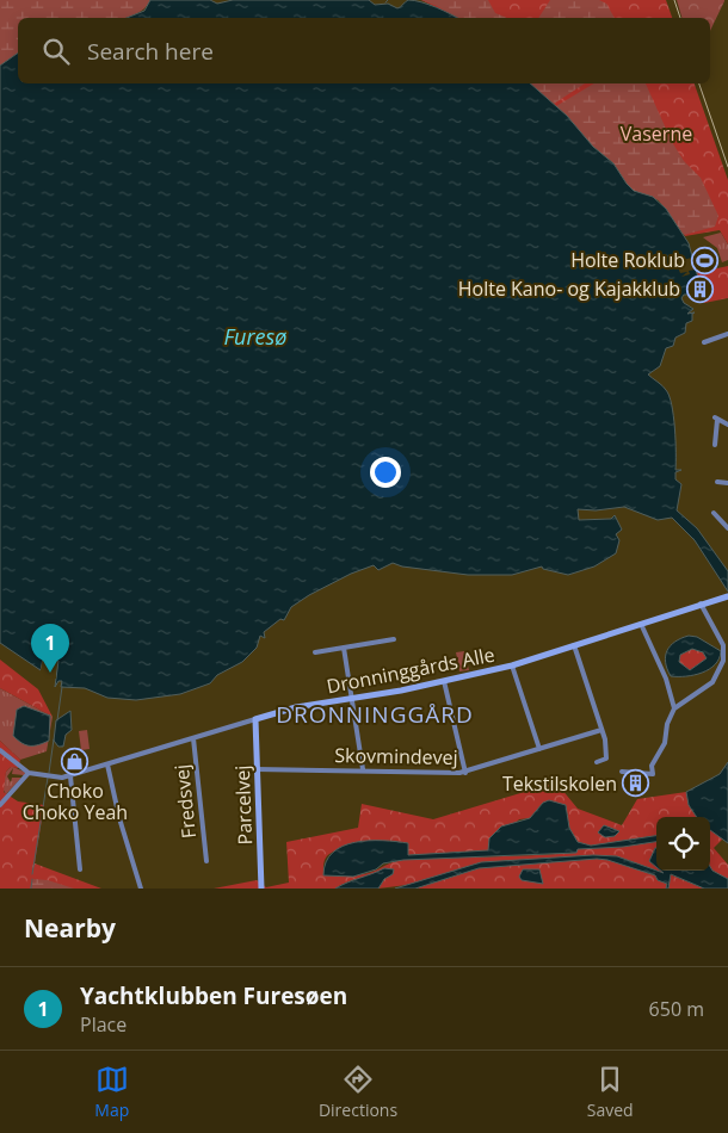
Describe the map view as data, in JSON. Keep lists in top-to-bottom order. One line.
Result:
{"streets":{"street":["Dronninggårds Alle","Skovmindevej","Fredsvej","Parcelvej"]},"crossings":[["Dronninggårds Alle","Fredsvej"],["Dronninggårds Alle","Parcelvej"],["Skovmindevej","Parcelvej"]],"districts":["DRONNINGGÅRD"],"water":["Furesø"],"parks":["Vaserne"],"places":{"sports":["Holte Roklub"],"building":["Holte Kano- og Kajakklub","Tekstilskolen"],"shop":["Choko Choko Yeah"]},"page":{"search":"Search here","pins":"1","heading":"Nearby","list":[{"mark":"1","name":"Yachtklubben Furesøen","note":"Place","value":"650 m"}],"nav":["Map","Directions","Saved"]}}
